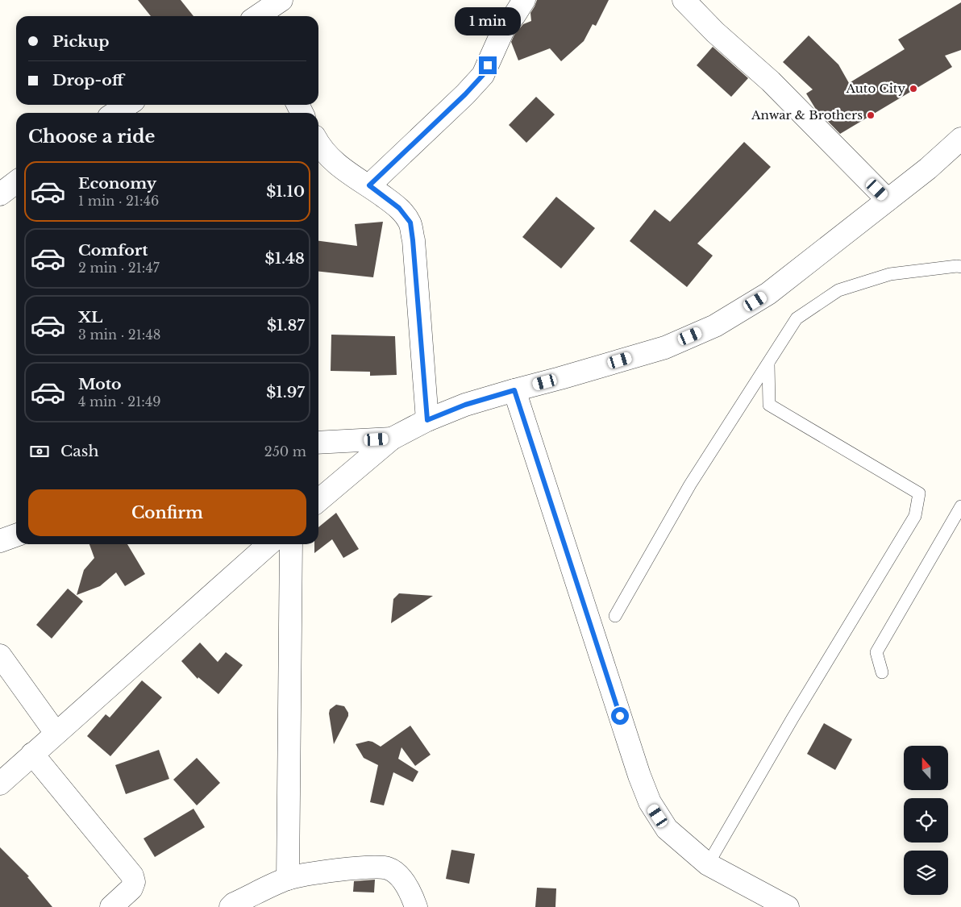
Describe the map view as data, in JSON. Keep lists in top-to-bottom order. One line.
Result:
{"places":["Auto City","Anwar & Brothers"],"north":"top","page":{"bubble":"1 min","banner":["Pickup","Drop-off"],"heading":"Choose a ride","list":[{"name":"Economy","note":"1 min · 21:46","value":"$1.10"},{"name":"Comfort","note":"2 min · 21:47","value":"$1.48"},{"name":"XL","note":"3 min · 21:48","value":"$1.87"},{"name":"Moto","note":"4 min · 21:49","value":"$1.97"}],"pay":["Cash","250 m"],"buttons":"Confirm"}}
